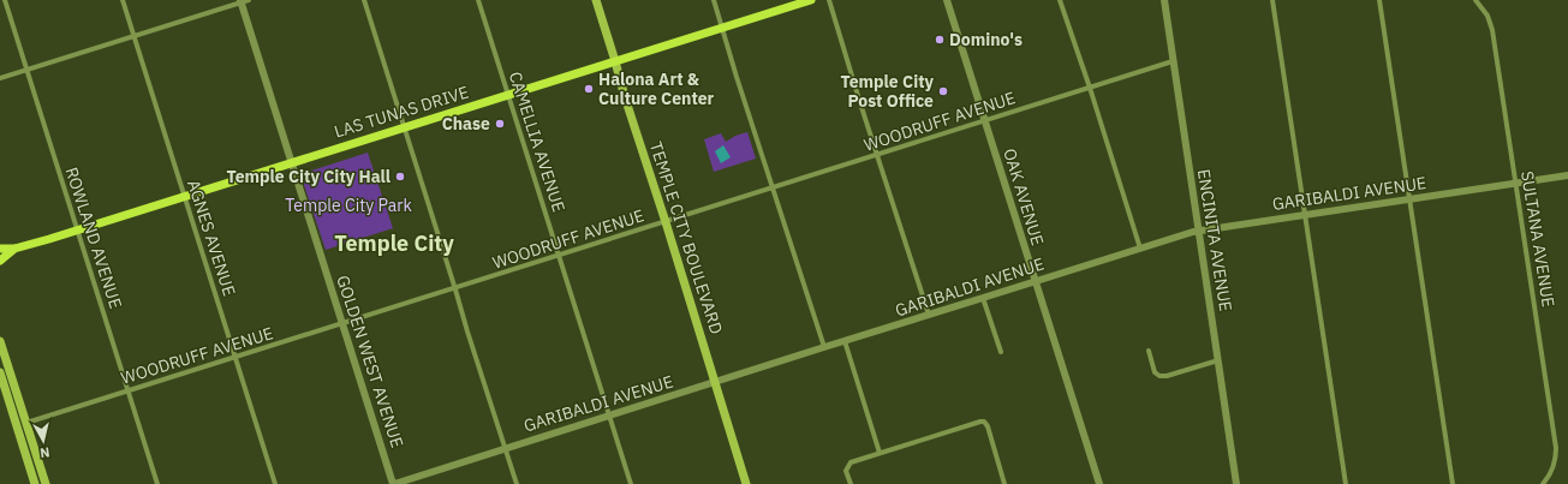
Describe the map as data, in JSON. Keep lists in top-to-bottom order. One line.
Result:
{"streets":{"main road":["LAS TUNAS DRIVE","TEMPLE CITY BOULEVARD"],"street":["WOODRUFF AVENUE","CAMELLIA AVENUE","GARIBALDI AVENUE","OAK AVENUE","ROWLAND AVENUE","AGNES AVENUE","SULTANA AVENUE","ENCINITA AVENUE","GOLDEN WEST AVENUE"]},"crossings":[["LAS TUNAS DRIVE","CAMELLIA AVENUE"],["LAS TUNAS DRIVE","ROWLAND AVENUE"],["LAS TUNAS DRIVE","AGNES AVENUE"],["LAS TUNAS DRIVE","TEMPLE CITY BOULEVARD"],["LAS TUNAS DRIVE","GOLDEN WEST AVENUE"],["WOODRUFF AVENUE","CAMELLIA AVENUE"],["WOODRUFF AVENUE","OAK AVENUE"],["WOODRUFF AVENUE","ROWLAND AVENUE"],["WOODRUFF AVENUE","AGNES AVENUE"],["WOODRUFF AVENUE","TEMPLE CITY BOULEVARD"],["WOODRUFF AVENUE","ENCINITA AVENUE"],["WOODRUFF AVENUE","GOLDEN WEST AVENUE"],["CAMELLIA AVENUE","GARIBALDI AVENUE"],["GARIBALDI AVENUE","OAK AVENUE"],["GARIBALDI AVENUE","TEMPLE CITY BOULEVARD"],["GARIBALDI AVENUE","SULTANA AVENUE"],["GARIBALDI AVENUE","ENCINITA AVENUE"],["GARIBALDI AVENUE","GOLDEN WEST AVENUE"]],"districts":["Temple City"],"parks":["Temple City Park"],"places":["Domino's","Halona Art & Culture Center","Temple City Post Office","Chase","Temple City City Hall"],"north":"bottom"}
